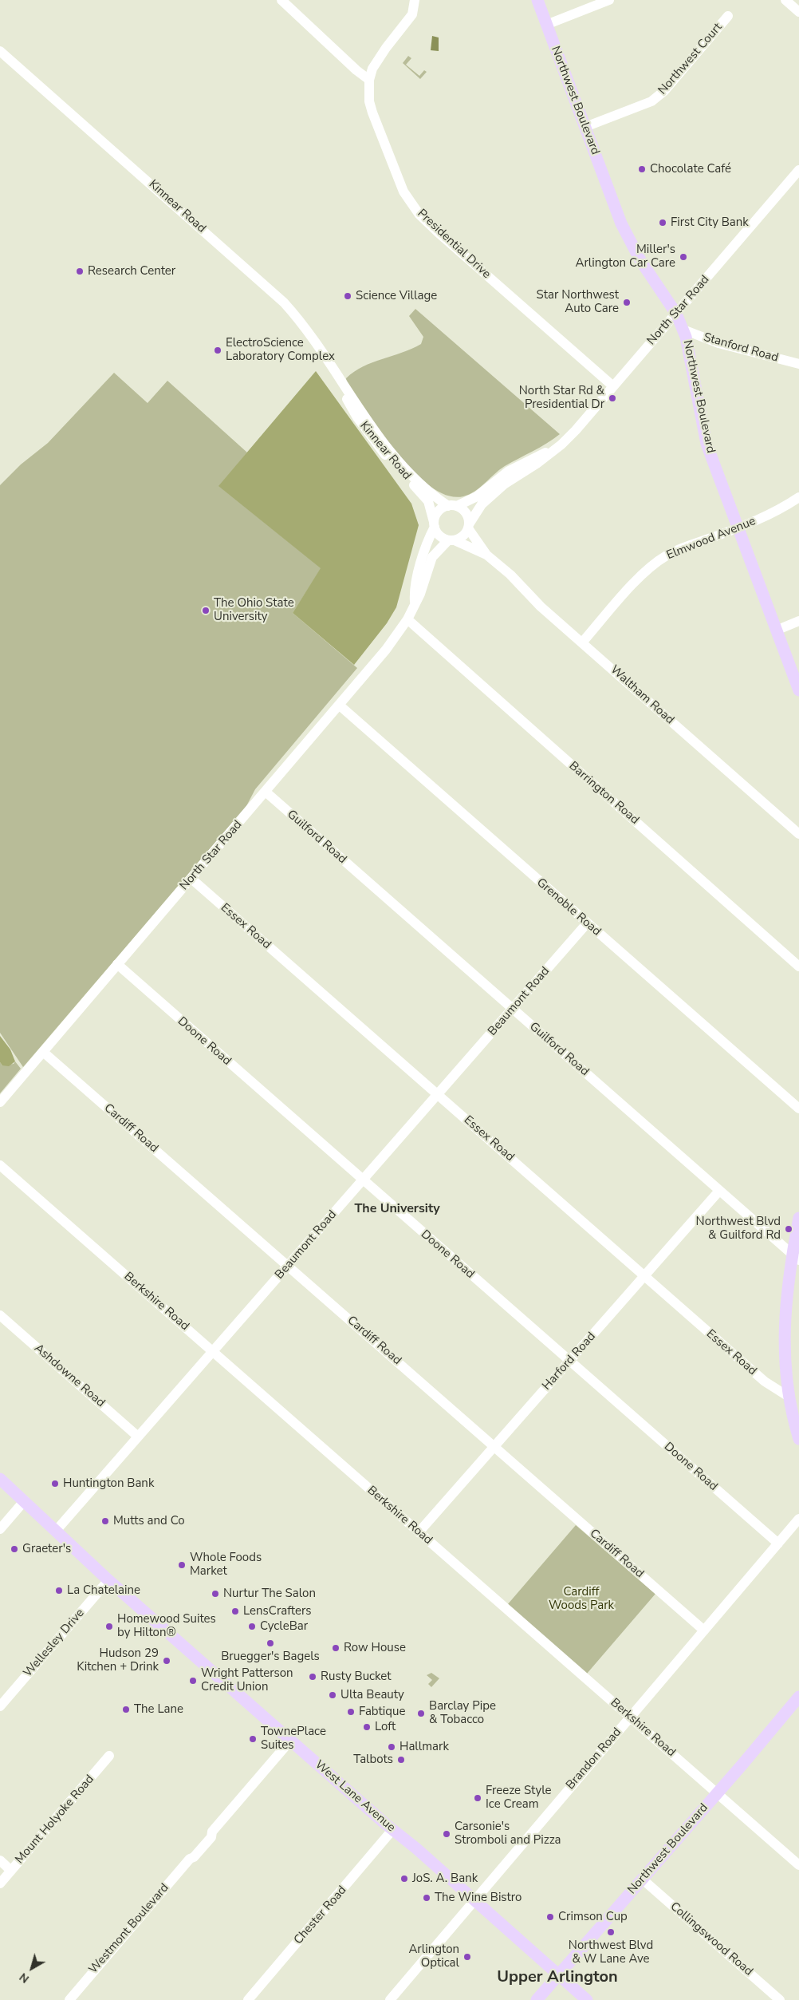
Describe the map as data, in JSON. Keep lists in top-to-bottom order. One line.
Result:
{"streets":{"main road":["Northwest Boulevard","West Lane Avenue"],"street":["Northwest Court","Kinnear Road","Presidential Drive","North Star Road","Stanford Road","Elmwood Avenue","Waltham Road","Barrington Road","Guilford Road","Grenoble Road","Essex Road","Beaumont Road","Doone Road","Cardiff Road","Berkshire Road","Harford Road","Ashdowne Road","Wellesley Drive","Brandon Road","Mount Holyoke Road","Chester Road","Westmont Boulevard","Collingswood Road"]},"crossings":[["Northwest Court","Northwest Boulevard"],["Northwest Boulevard","North Star Road"],["Northwest Boulevard","Stanford Road"],["Northwest Boulevard","Elmwood Avenue"],["Northwest Boulevard","Berkshire Road"],["Northwest Boulevard","West Lane Avenue"],["Northwest Boulevard","Collingswood Road"],["Kinnear Road","North Star Road"],["Kinnear Road","Waltham Road"],["Presidential Drive","North Star Road"],["North Star Road","Waltham Road"],["North Star Road","Barrington Road"],["North Star Road","Guilford Road"],["North Star Road","Grenoble Road"],["North Star Road","Essex Road"],["North Star Road","Doone Road"],["North Star Road","Cardiff Road"],["Elmwood Avenue","Waltham Road"],["Guilford Road","Beaumont Road"],["Guilford Road","Harford Road"],["Grenoble Road","Beaumont Road"],["Essex Road","Beaumont Road"],["Essex Road","Harford Road"],["Beaumont Road","Doone Road"],["Beaumont Road","Cardiff Road"],["Beaumont Road","Berkshire Road"],["Beaumont Road","Ashdowne Road"],["Beaumont Road","West Lane Avenue"],["Doone Road","Harford Road"],["Doone Road","Brandon Road"],["Cardiff Road","Harford Road"],["Cardiff Road","Brandon Road"],["Berkshire Road","Harford Road"],["Berkshire Road","Brandon Road"],["Wellesley Drive","West Lane Avenue"],["Brandon Road","West Lane Avenue"],["West Lane Avenue","Chester Road"],["West Lane Avenue","Westmont Boulevard"]],"districts":["The University","Upper Arlington"],"parks":["Cardiff Woods Park"],"places":["Chocolate Café","First City Bank","Miller's Arlington Car Care","Research Center","Science Village","Star Northwest Auto Care","ElectroScience Laboratory Complex","North Star Rd & Presidential Dr","The Ohio State University","Northwest Blvd & Guilford Rd","Huntington Bank","Mutts and Co","Graeter's","Whole Foods Market","La Chatelaine","Nurtur The Salon","LensCrafters","Homewood Suites by Hilton®","CycleBar","Bruegger's Bagels","Row House","Hudson 29 Kitchen + Drink","Rusty Bucket","Wright Patterson Credit Union","Ulta Beauty","The Lane","Fabtique","Barclay Pipe & Tobacco","Loft","TownePlace Suites","Hallmark","Talbots","Freeze Style Ice Cream","Carsonie's Stromboli and Pizza","JoS. A. Bank","The Wine Bistro","Crimson Cup","Northwest Blvd & W Lane Ave","Arlington Optical"],"north":"bottom left"}
